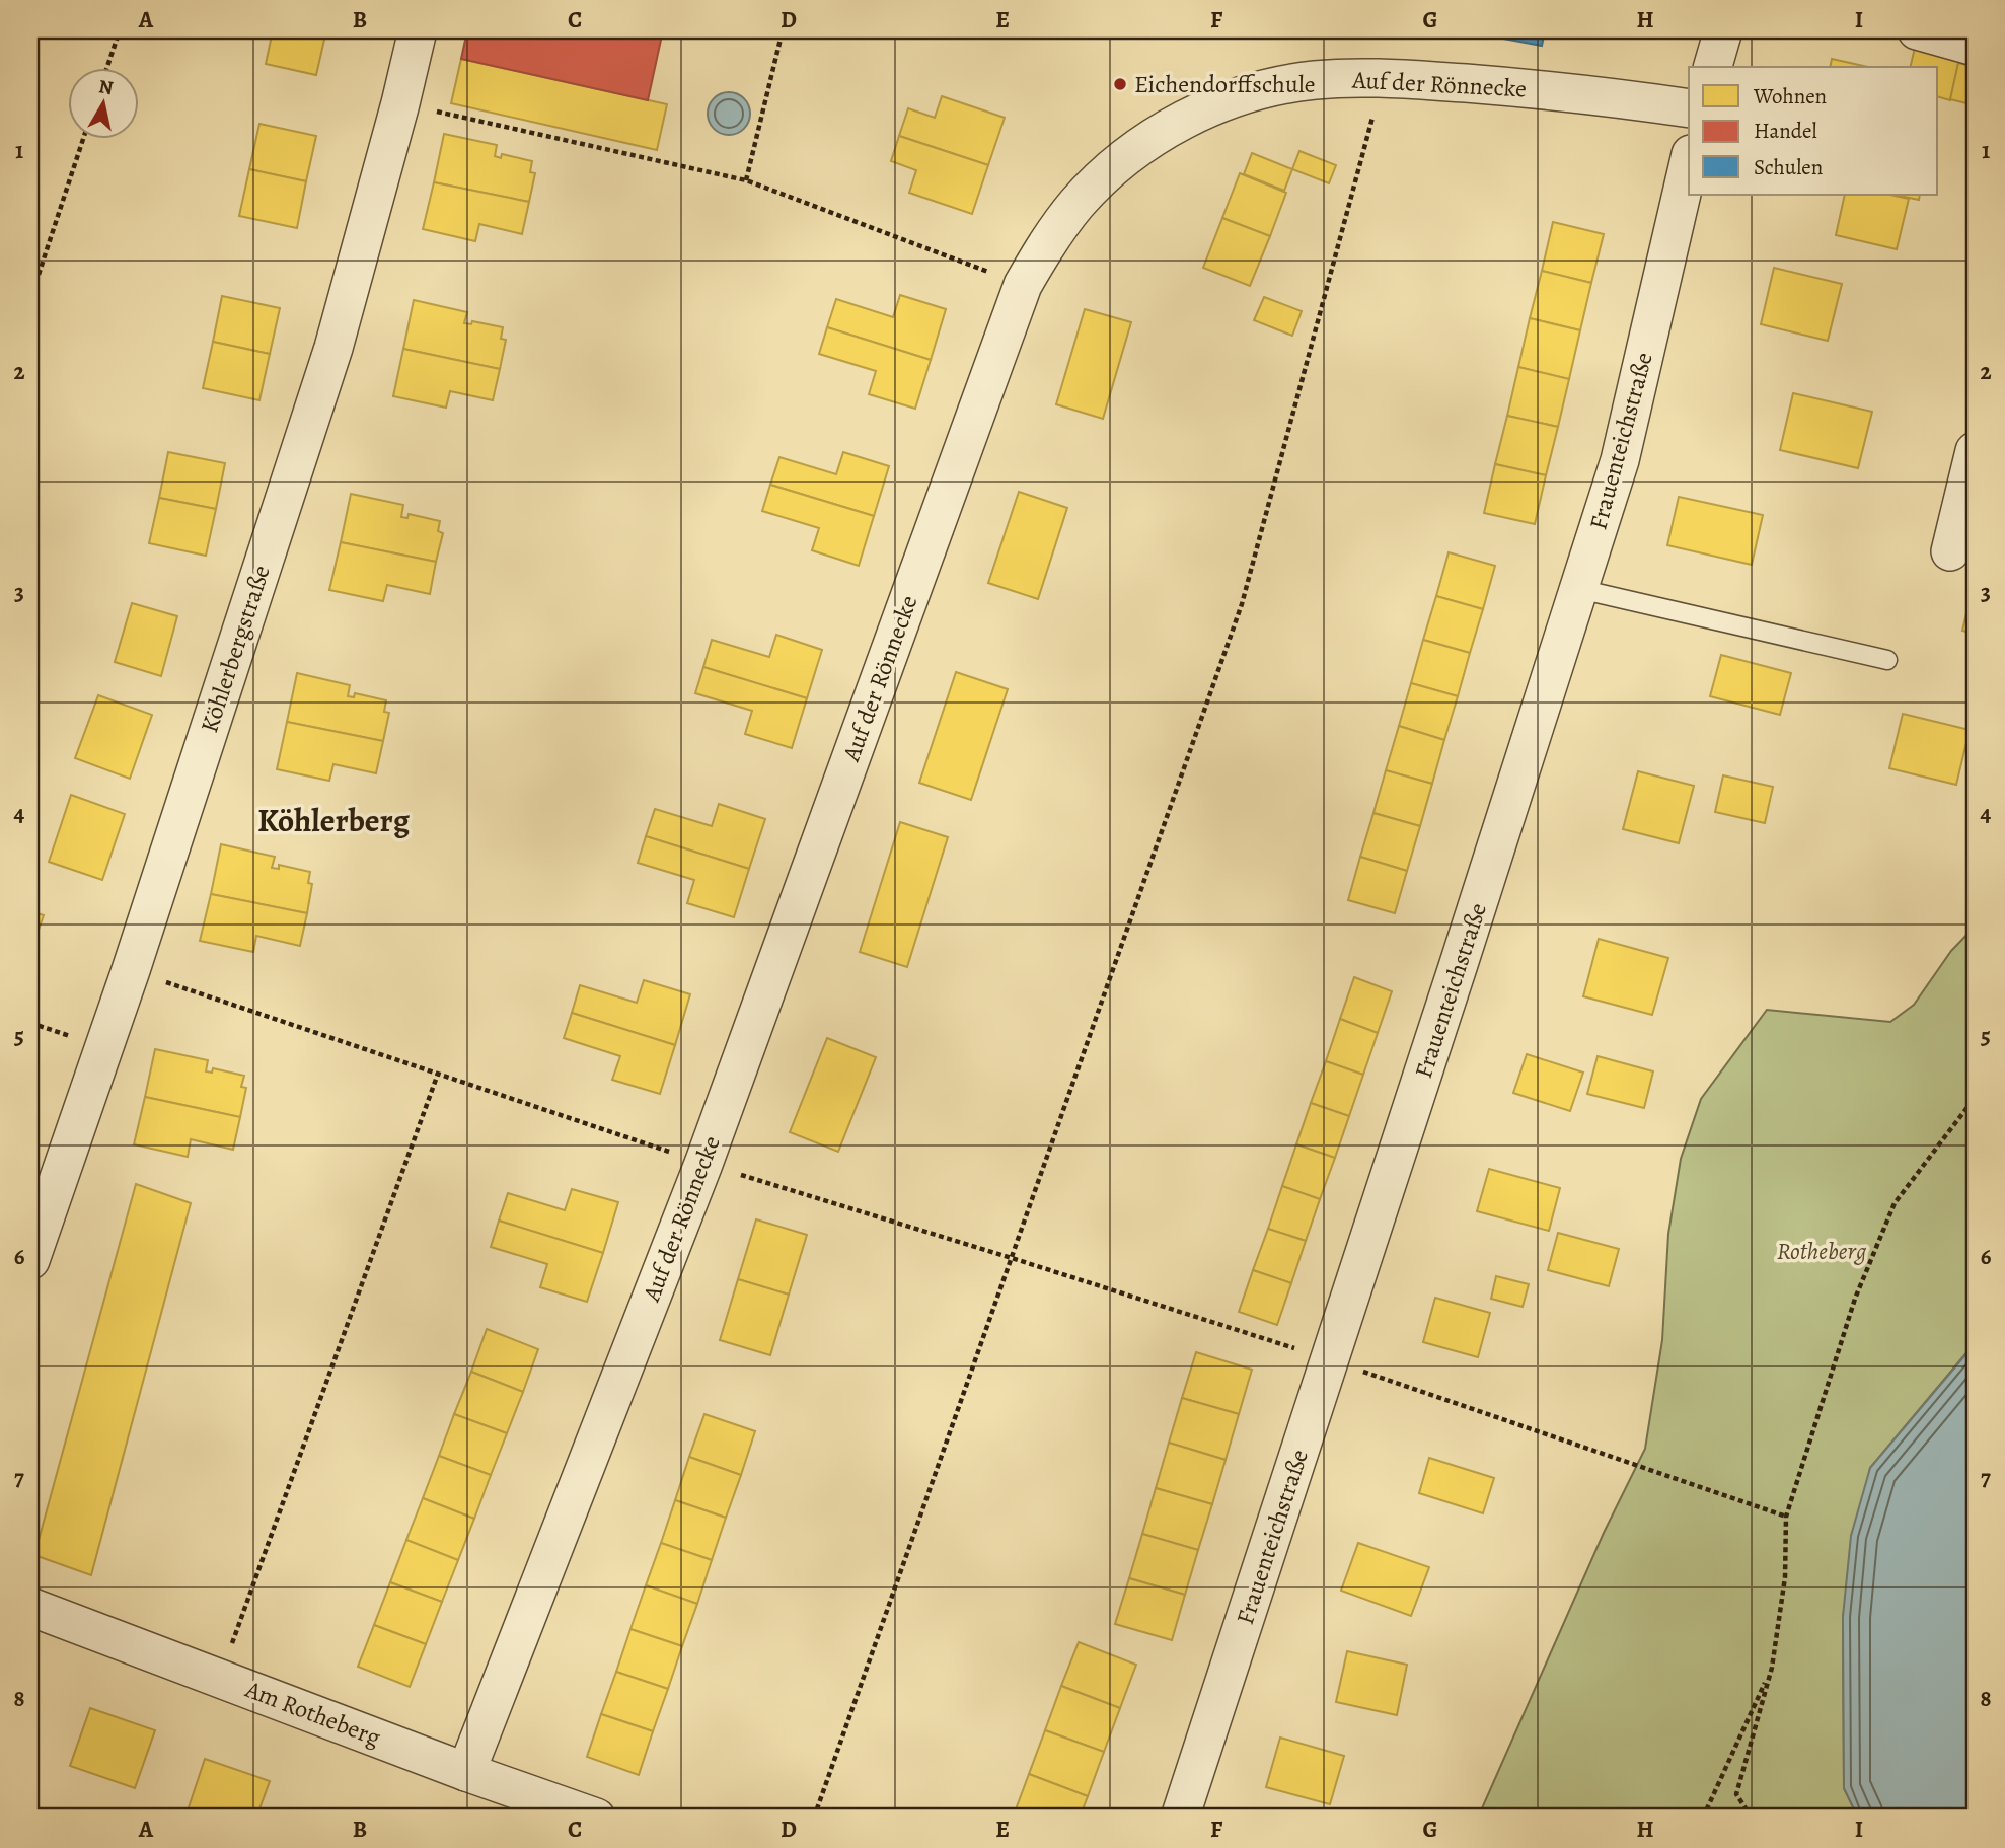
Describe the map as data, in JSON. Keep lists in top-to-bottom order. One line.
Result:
{"streets":{"street":["Auf der Rönnecke","Frauenteichstraße","Köhlerbergstraße","Am Rotheberg"]},"crossings":[["Auf der Rönnecke","Am Rotheberg"]],"districts":["Köhlerberg"],"parks":["Rotheberg"],"places":["Eichendorffschule"],"legend":["Wohnen","Handel","Schulen"],"north":"top","grid":{"columns":["A","B","C","D","E","F","G","H","I"],"rows":["1","2","3","4","5","6","7","8"]}}
